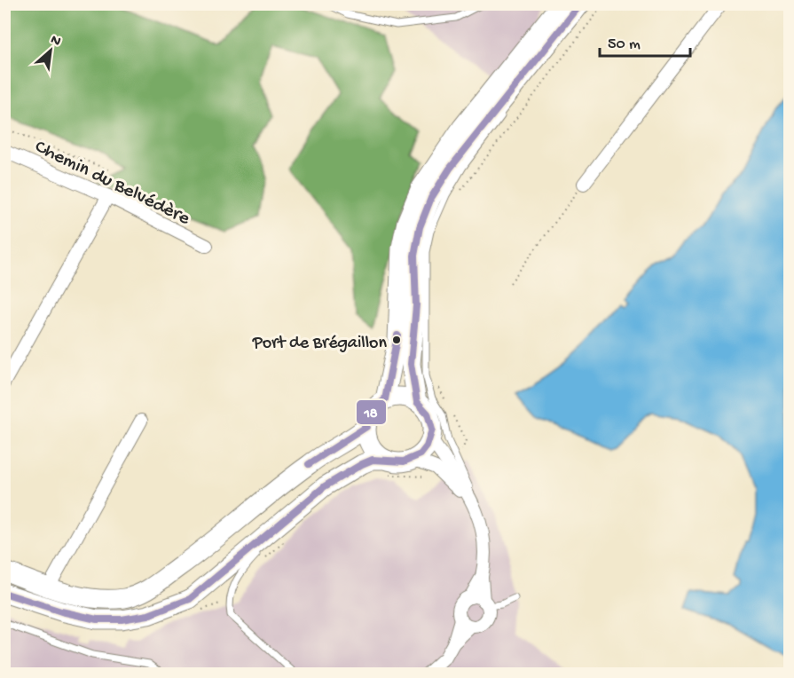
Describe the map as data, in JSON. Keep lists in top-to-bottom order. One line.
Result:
{"streets":{"street":["Chemin du Belvédère"]},"places":["Port de Brégaillon"],"lines":["transit line 18"],"scale_bar":"50 m","north":"top right"}
